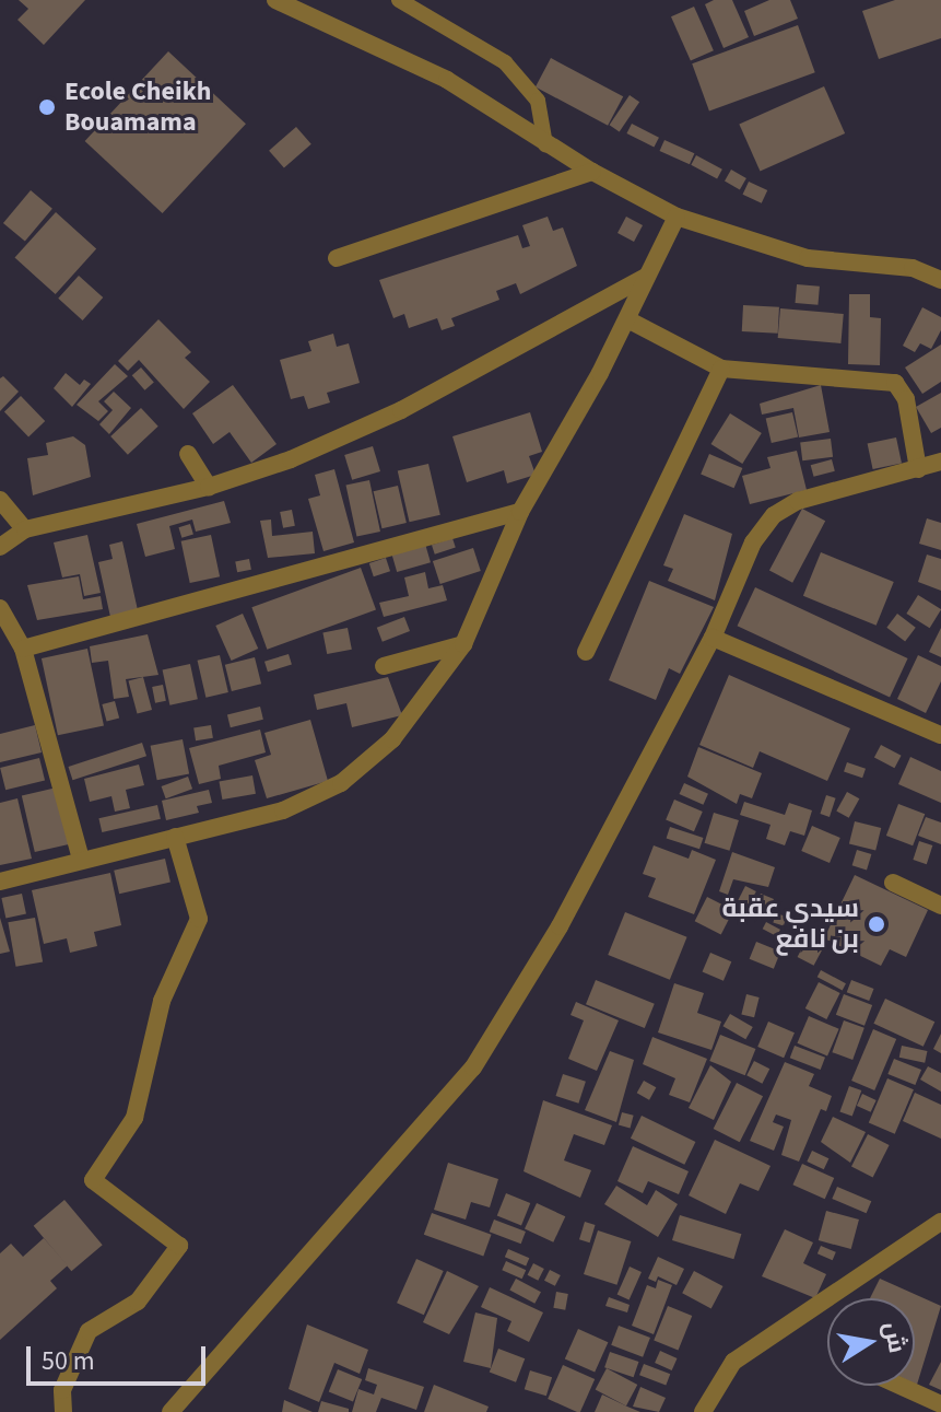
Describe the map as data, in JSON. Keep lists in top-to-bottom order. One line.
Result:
{"places":["Ecole Cheikh Bouamama","سيدي عقبة بن نافع"],"scale_bar":"50 m","north":"right"}
